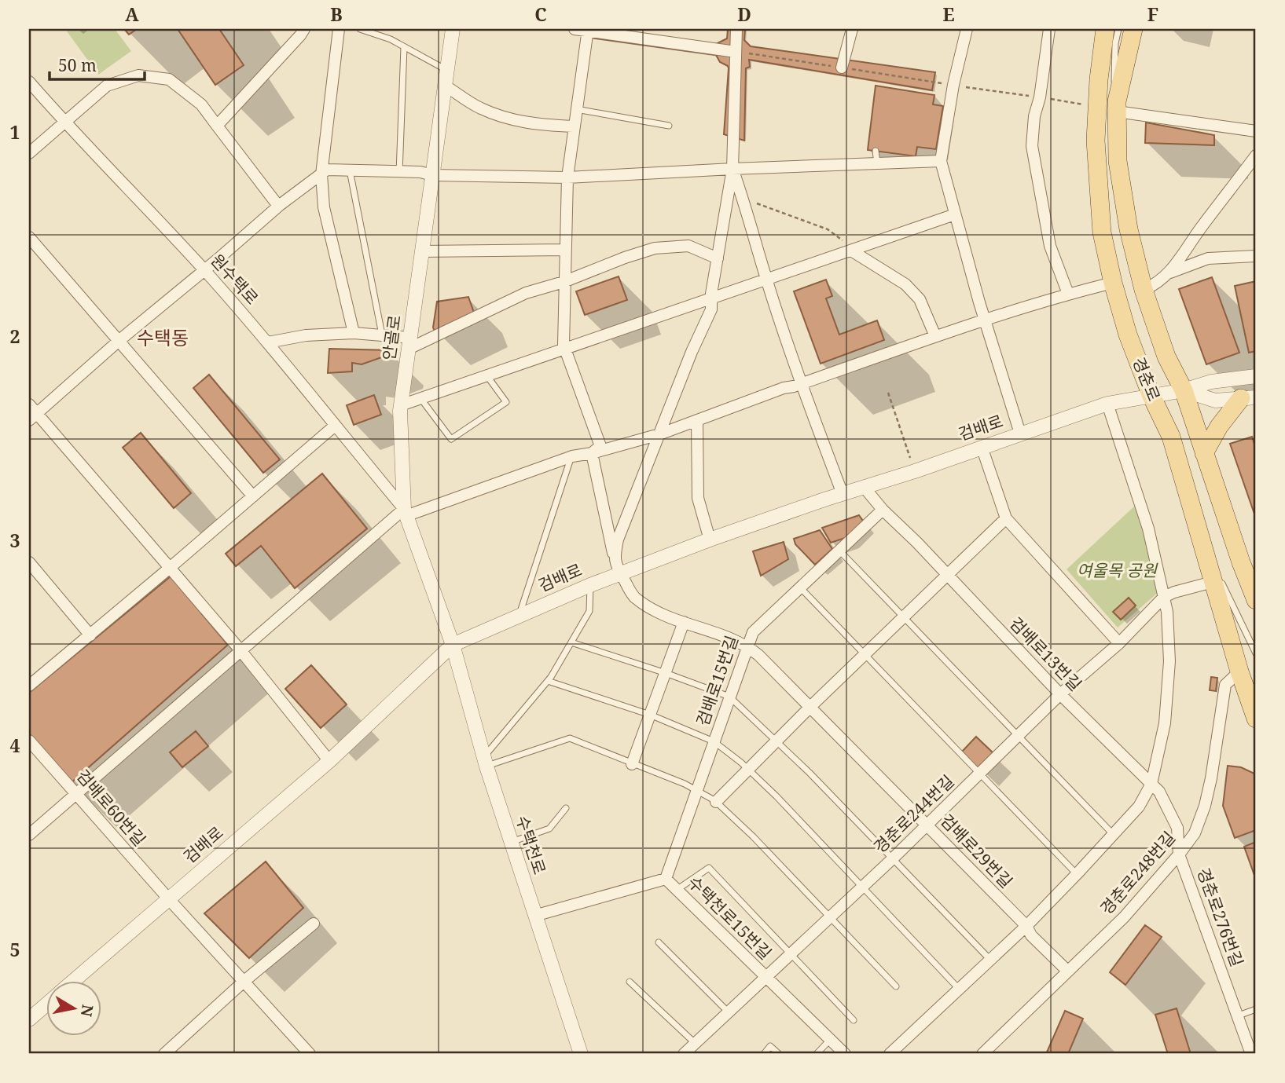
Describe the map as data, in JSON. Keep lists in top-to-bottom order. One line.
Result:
{"streets":{"main road":["경춘로"],"street":["원수택로","안골로","검배로","검배로13번길","검배로15번길","검배로60번길","경춘로244번길","수택천로","검배로29번길","경춘로248번길","경춘로276번길","수택천로15번길"]},"crossings":[["원수택로","안골로"],["안골로","검배로"],["안골로","수택천로"],["경춘로","검배로"],["경춘로","경춘로244번길"],["경춘로","경춘로248번길"],["검배로","검배로13번길"],["검배로","검배로60번길"],["검배로","수택천로"],["검배로","검배로29번길"],["검배로13번길","검배로15번길"],["검배로13번길","경춘로244번길"],["검배로13번길","경춘로248번길"],["검배로13번길","경춘로276번길"],["검배로15번길","검배로29번길"],["검배로15번길","수택천로15번길"],["경춘로244번길","검배로29번길"],["경춘로244번길","수택천로15번길"],["수택천로","수택천로15번길"],["검배로29번길","경춘로248번길"],["경춘로248번길","경춘로276번길"]],"districts":["수택동"],"parks":["여울목 공원"],"scale_bar":"50 m","north":"right","grid":{"columns":["A","B","C","D","E","F"],"rows":["1","2","3","4","5"]}}
